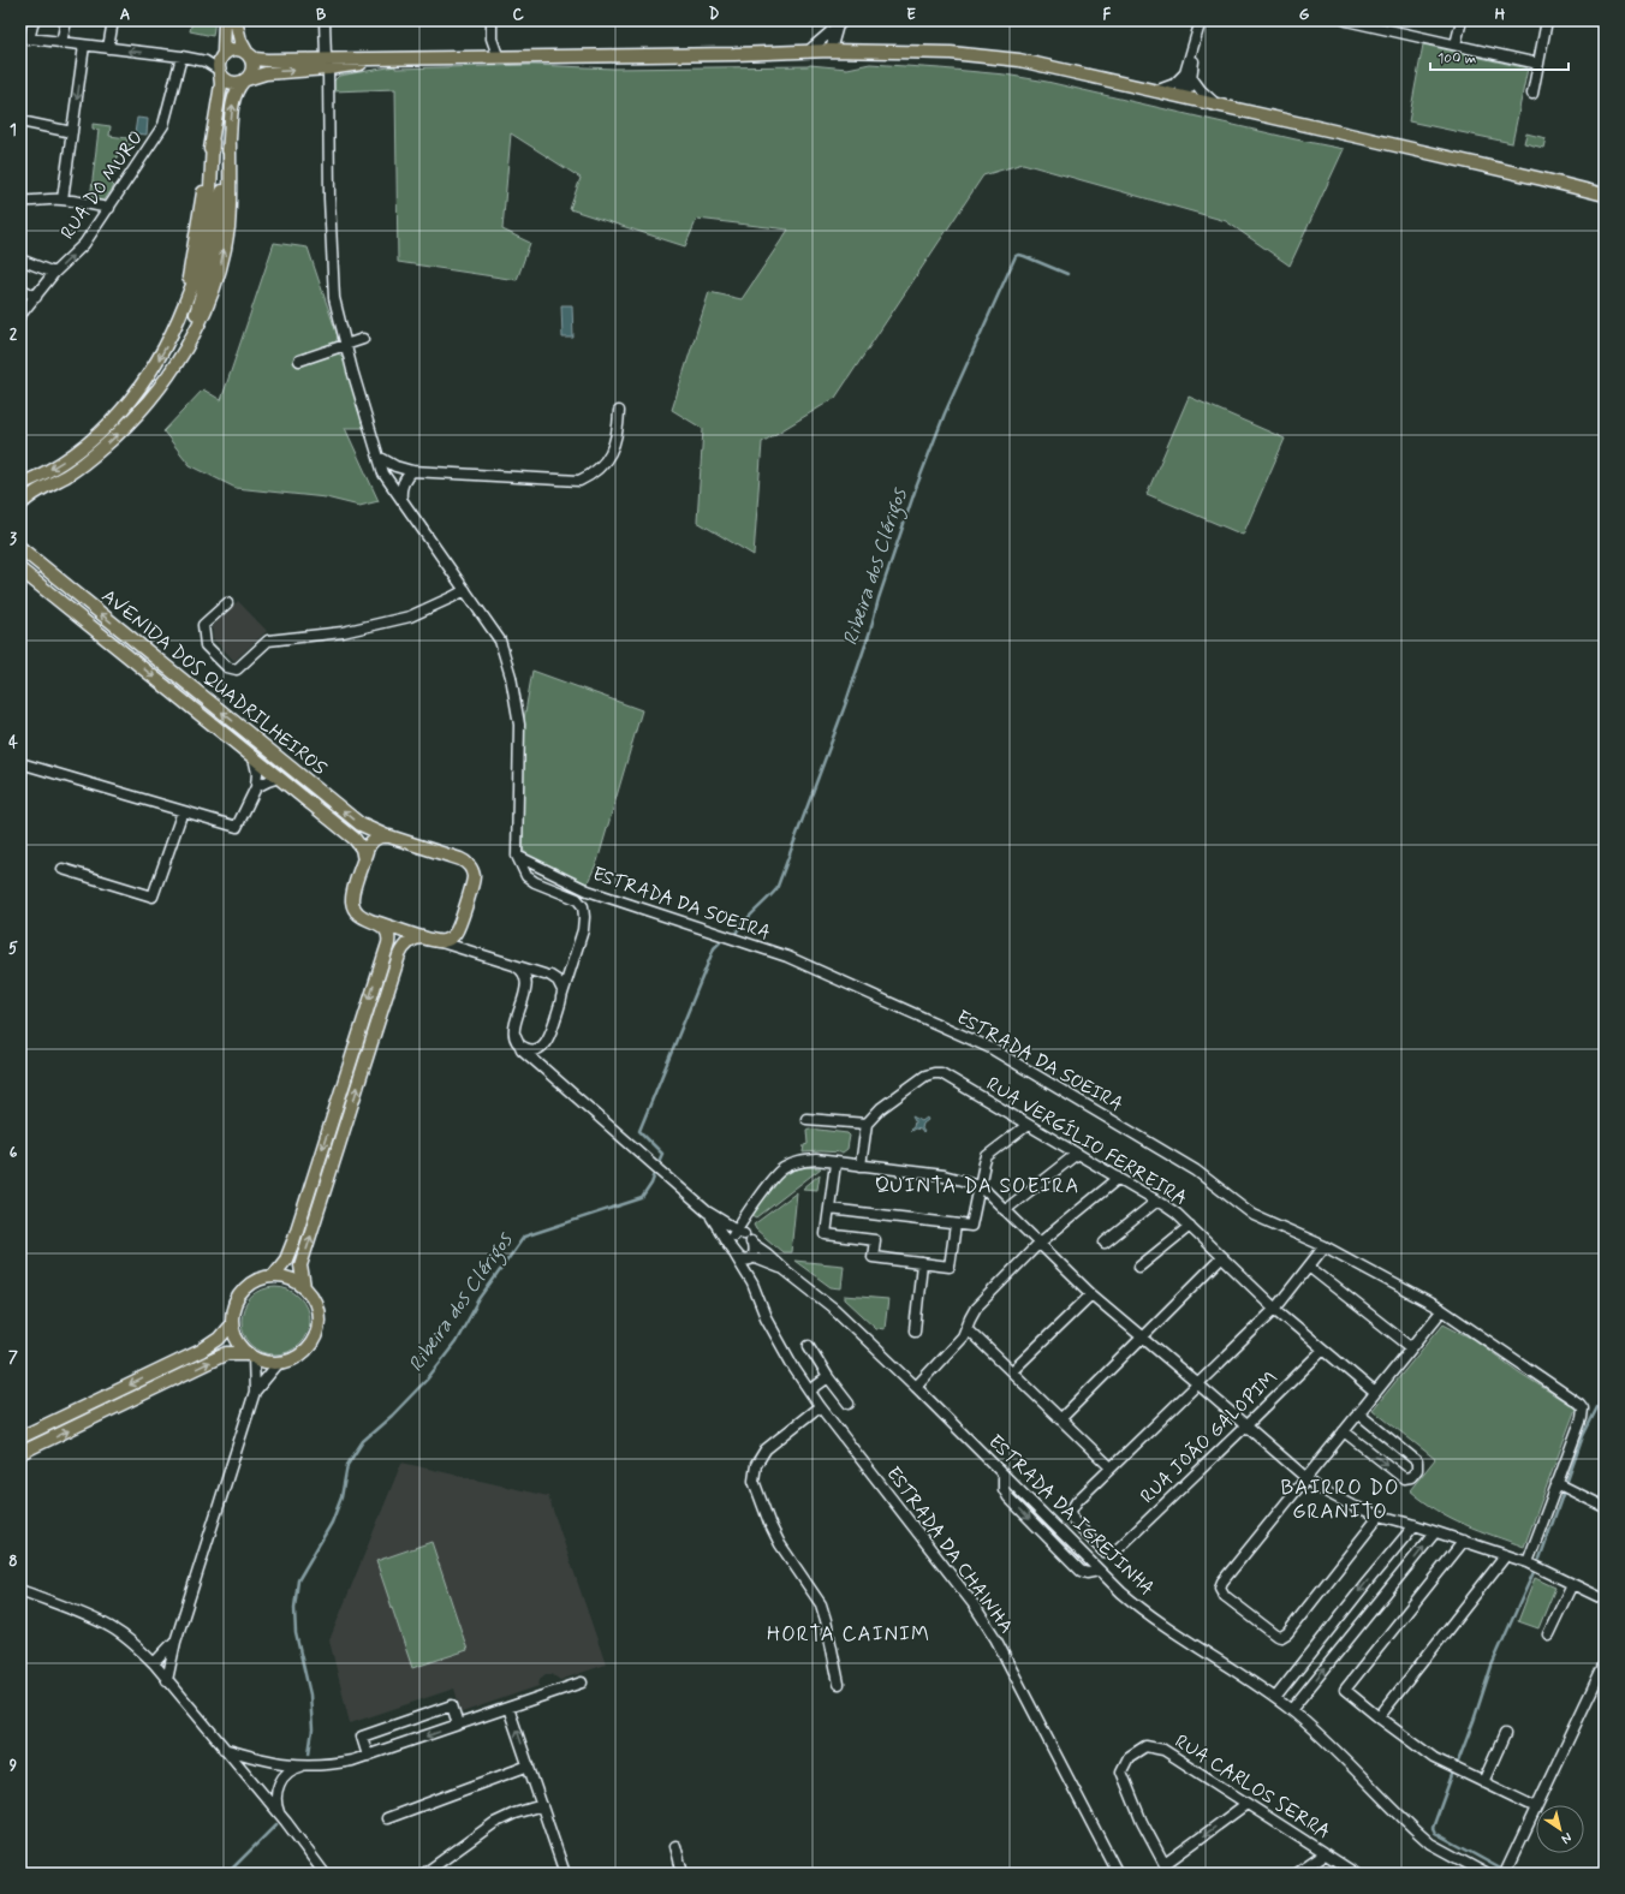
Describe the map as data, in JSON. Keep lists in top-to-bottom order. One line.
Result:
{"streets":{"main road":["AVENIDA DOS QUADRILHEIROS"],"street":["RUA DO MURO","ESTRADA DA SOEIRA","RUA VERGÍLIO FERREIRA","RUA JOÃO GALOPIM","ESTRADA DA IGREJINHA","ESTRADA DA CHAINHA","RUA CARLOS SERRA"]},"crossings":[["RUA VERGÍLIO FERREIRA","RUA JOÃO GALOPIM"]],"districts":["QUINTA DA SOEIRA","BAIRRO DO GRANITO","HORTA CAINIM"],"water":["Ribeira dos Clérigos"],"scale_bar":"100 m","north":"bottom right","grid":{"columns":["A","B","C","D","E","F","G","H"],"rows":["1","2","3","4","5","6","7","8","9"]}}
